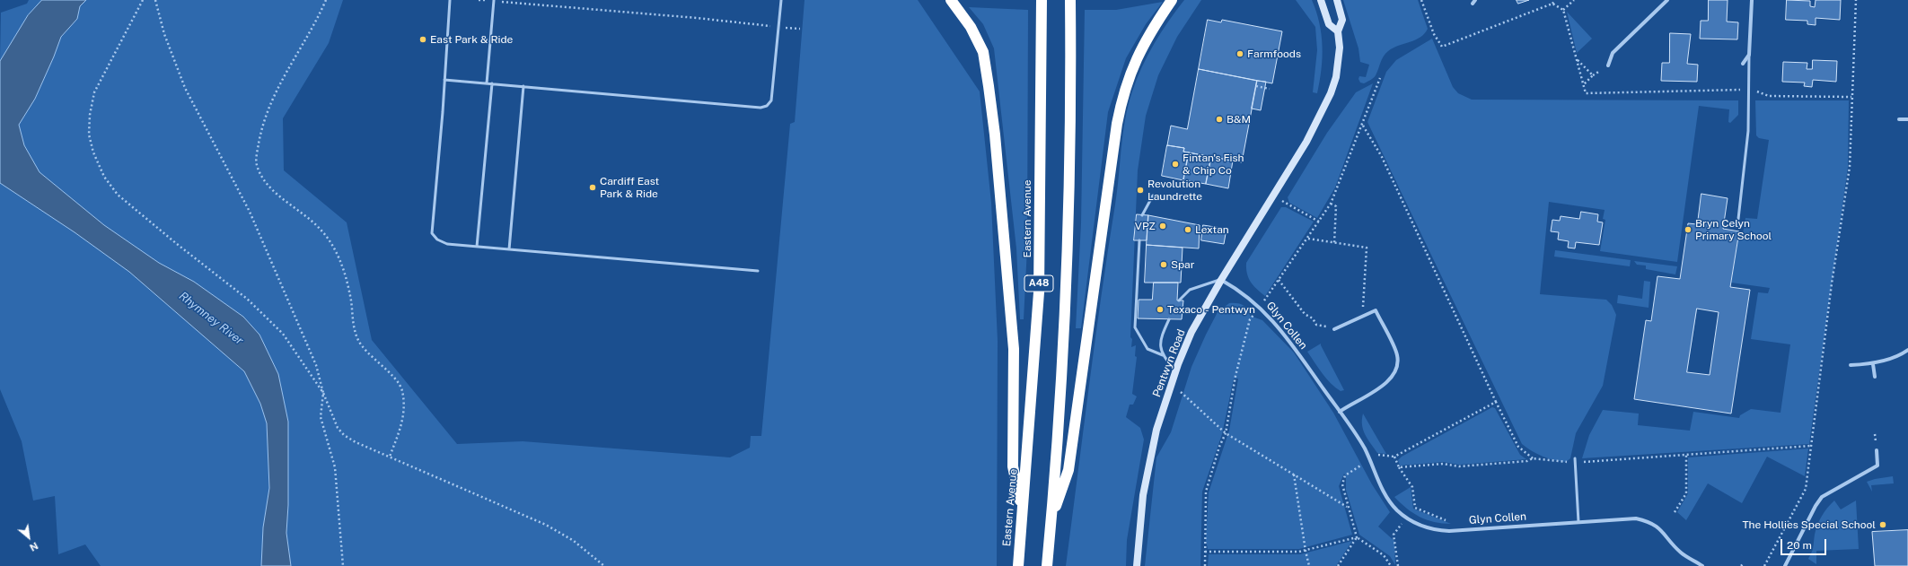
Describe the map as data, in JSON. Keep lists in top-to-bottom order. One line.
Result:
{"streets":{"highway":["Eastern Avenue","A48"],"street":["Glyn Collen","Pentwyn Road"]},"crossings":[["Glyn Collen","Pentwyn Road"]],"water":["Rhymney River"],"places":["East Park & Ride","Farmfoods","B&M","Fintan's Fish & Chip Co","Cardiff East Park & Ride","Revolution Laundrette","VPZ","Lextan","Bryn Celyn Primary School","Spar","Texaco - Pentwyn","The Hollies Special School"],"scale_bar":"20 m","north":"bottom right"}
